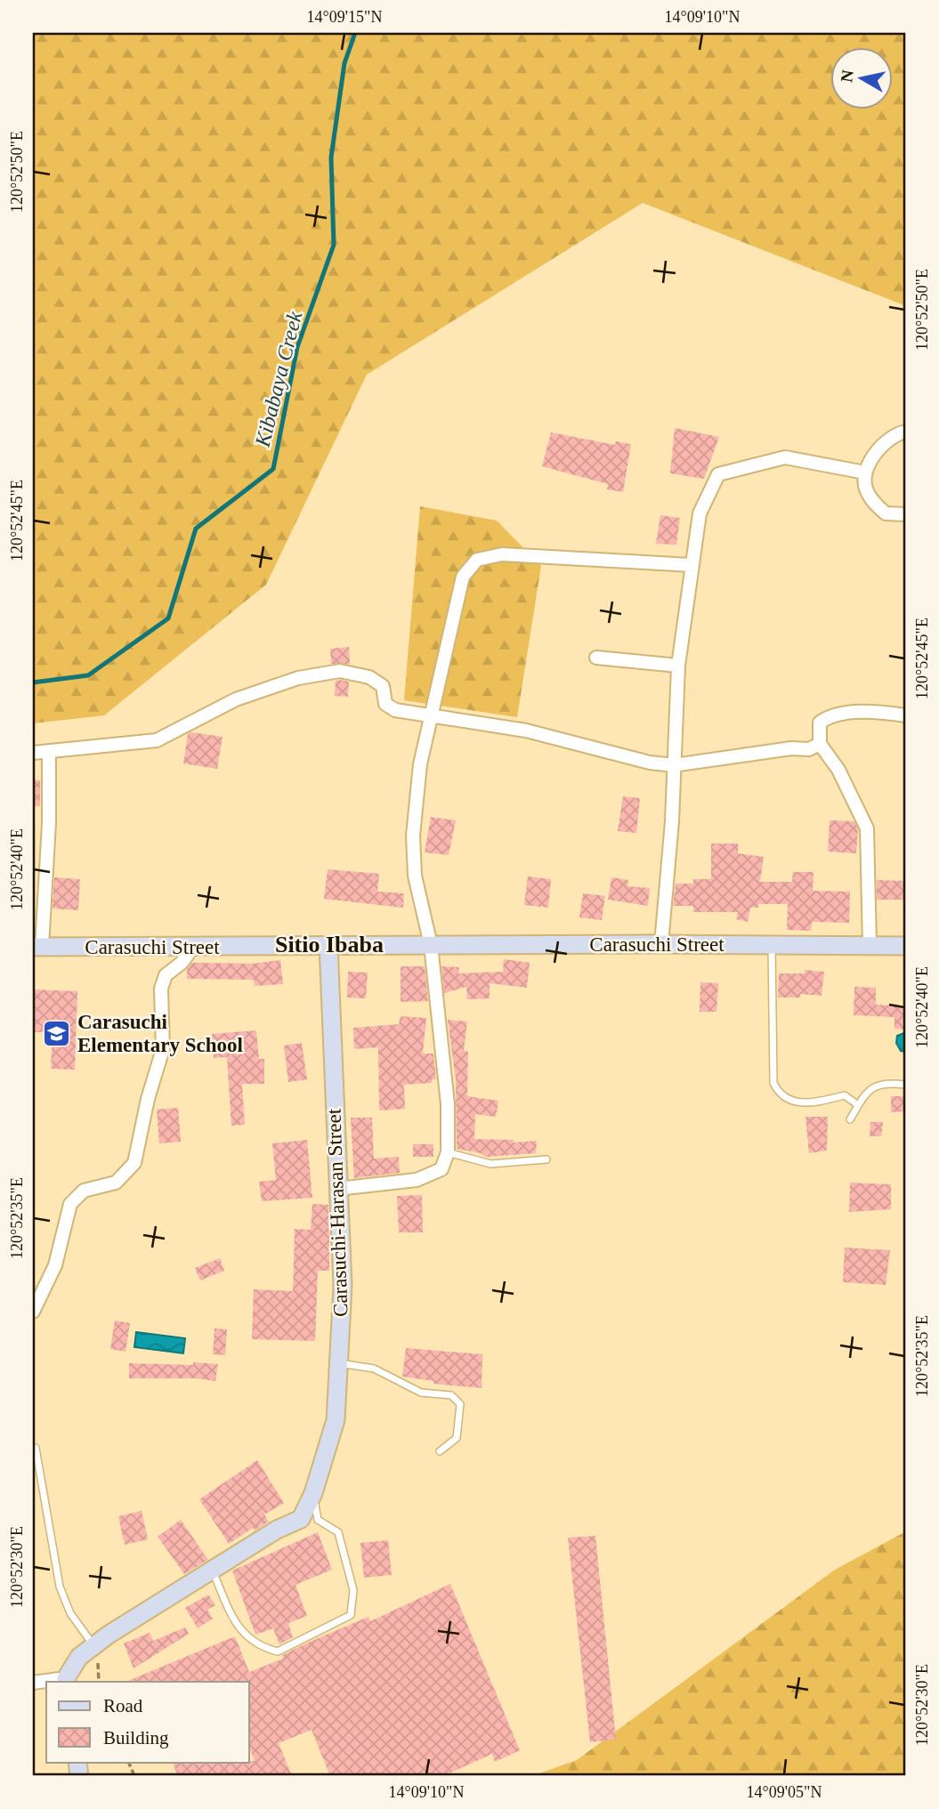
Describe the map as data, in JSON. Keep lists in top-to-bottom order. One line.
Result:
{"streets":{"street":["Carasuchi Street","Carasuchi-Harasan Street"]},"crossings":[["Carasuchi Street","Carasuchi-Harasan Street"]],"districts":["Sitio Ibaba"],"water":["Kibabaya Creek"],"places":{"school or university":["Carasuchi Elementary School"]},"legend":["Road","Building"],"north":"left","coordinates":["14°09'15\"N","14°09'10\"N","120°52'50\"E","120°52'45\"E","120°52'40\"E","120°52'35\"E","120°52'30\"E","14°09'05\"N"]}
